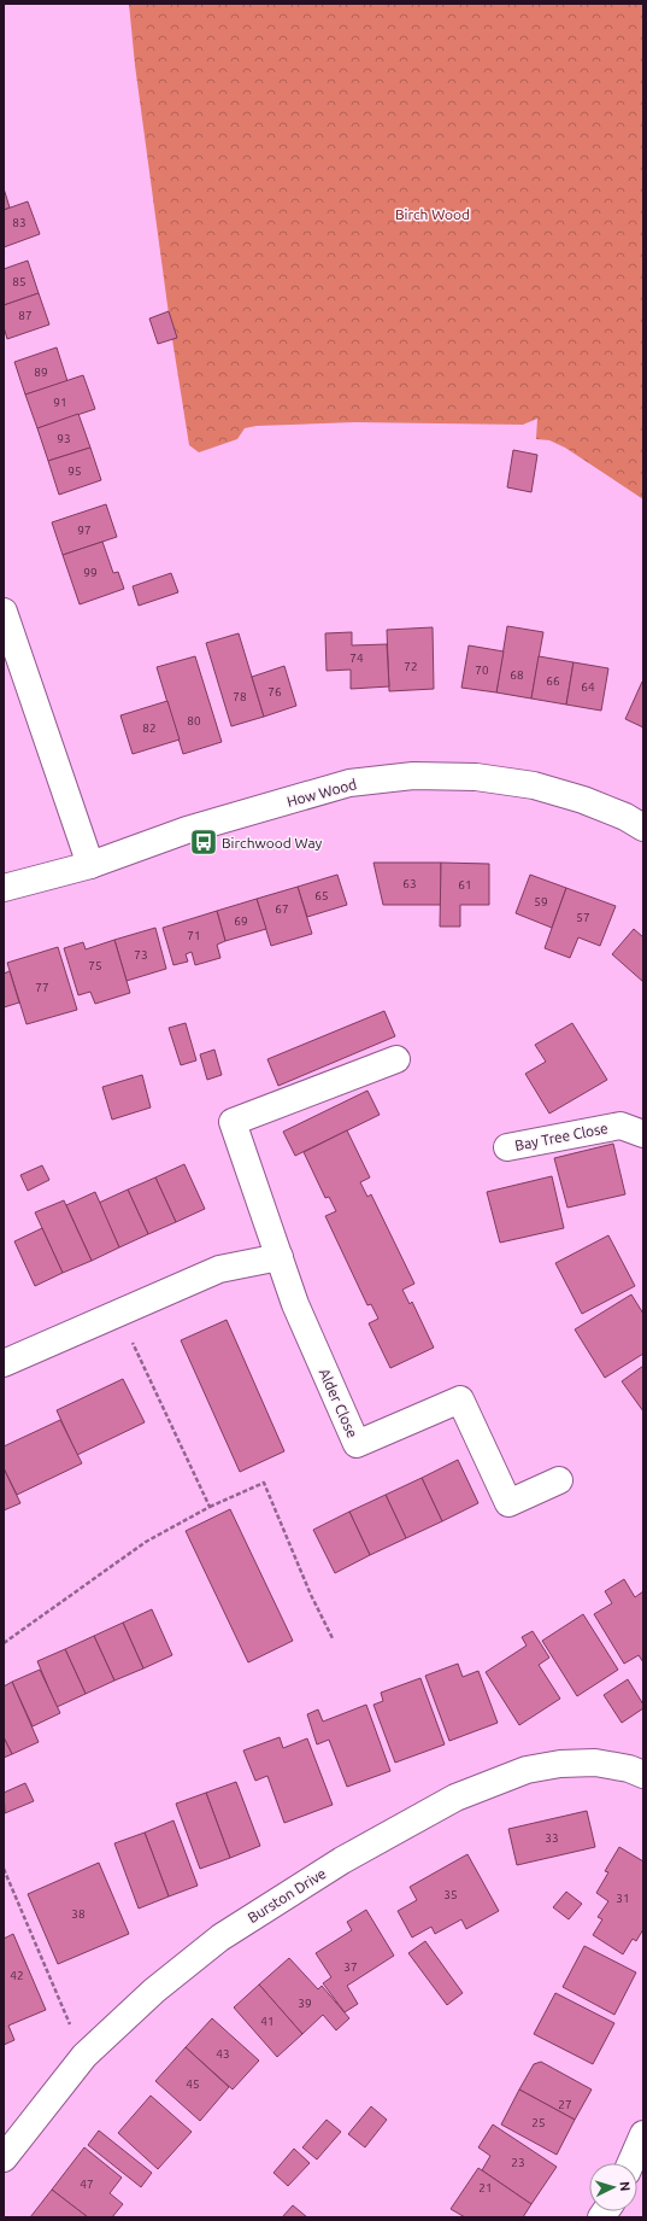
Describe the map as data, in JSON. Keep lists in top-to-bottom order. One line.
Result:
{"streets":{"street":["How Wood","Bay Tree Close","Alder Close","Burston Drive"]},"parks":["Birch Wood"],"places":{"bus stop":["Birchwood Way"]},"house_numbers":["83","85","87","89","91","93","95","97","99","74","72","70","68","66","64","76","78","80","82","63","61","65","59","67","57","69","71","73","75","77","33","35","31","38","37","42","39","41","43","45","27","25","23","47","21"],"north":"right"}
